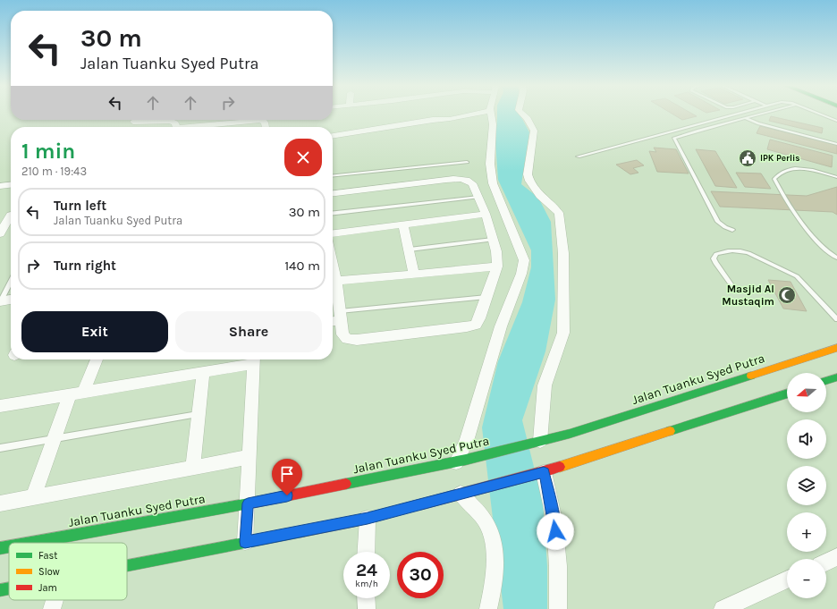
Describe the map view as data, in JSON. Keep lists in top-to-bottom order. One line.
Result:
{"streets":{"main road":["Jalan Tuanku Syed Putra"]},"places":{"public building":["IPK Perlis"],"mosque":["Masjid Al Mustaqim"]},"legend":["Fast","Slow","Jam"],"north":"left","page":{"turn":["30 m","Jalan Tuanku Syed Putra"],"heading":["1 min","210 m · 19:43"],"list":[{"name":"Turn left","note":"Jalan Tuanku Syed Putra","value":"30 m"},{"name":"Turn right","value":"140 m"}],"buttons":["Exit","Share"],"map_buttons":["+","−"],"speed":"24 km/h","limit":"30"}}
